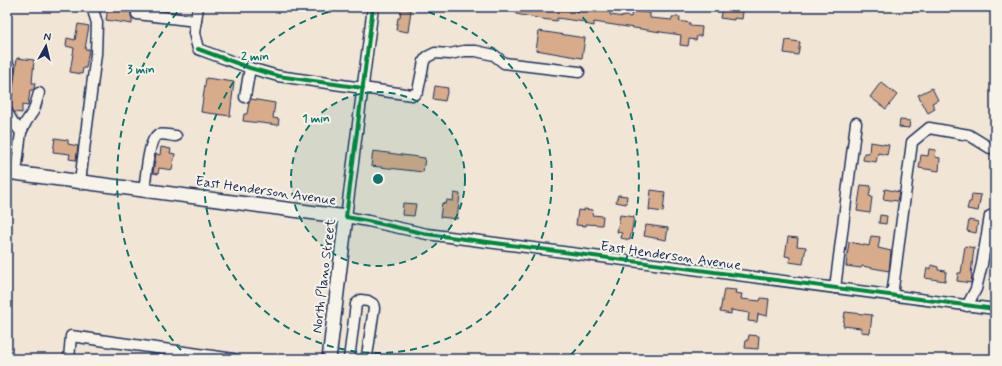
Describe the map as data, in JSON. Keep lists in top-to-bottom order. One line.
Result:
{"streets":{"main road":["East Henderson Avenue","North Plano Street"]},"crossings":[["East Henderson Avenue","North Plano Street"]],"north":"top","rings":["2 min","3 min","1 min"]}
